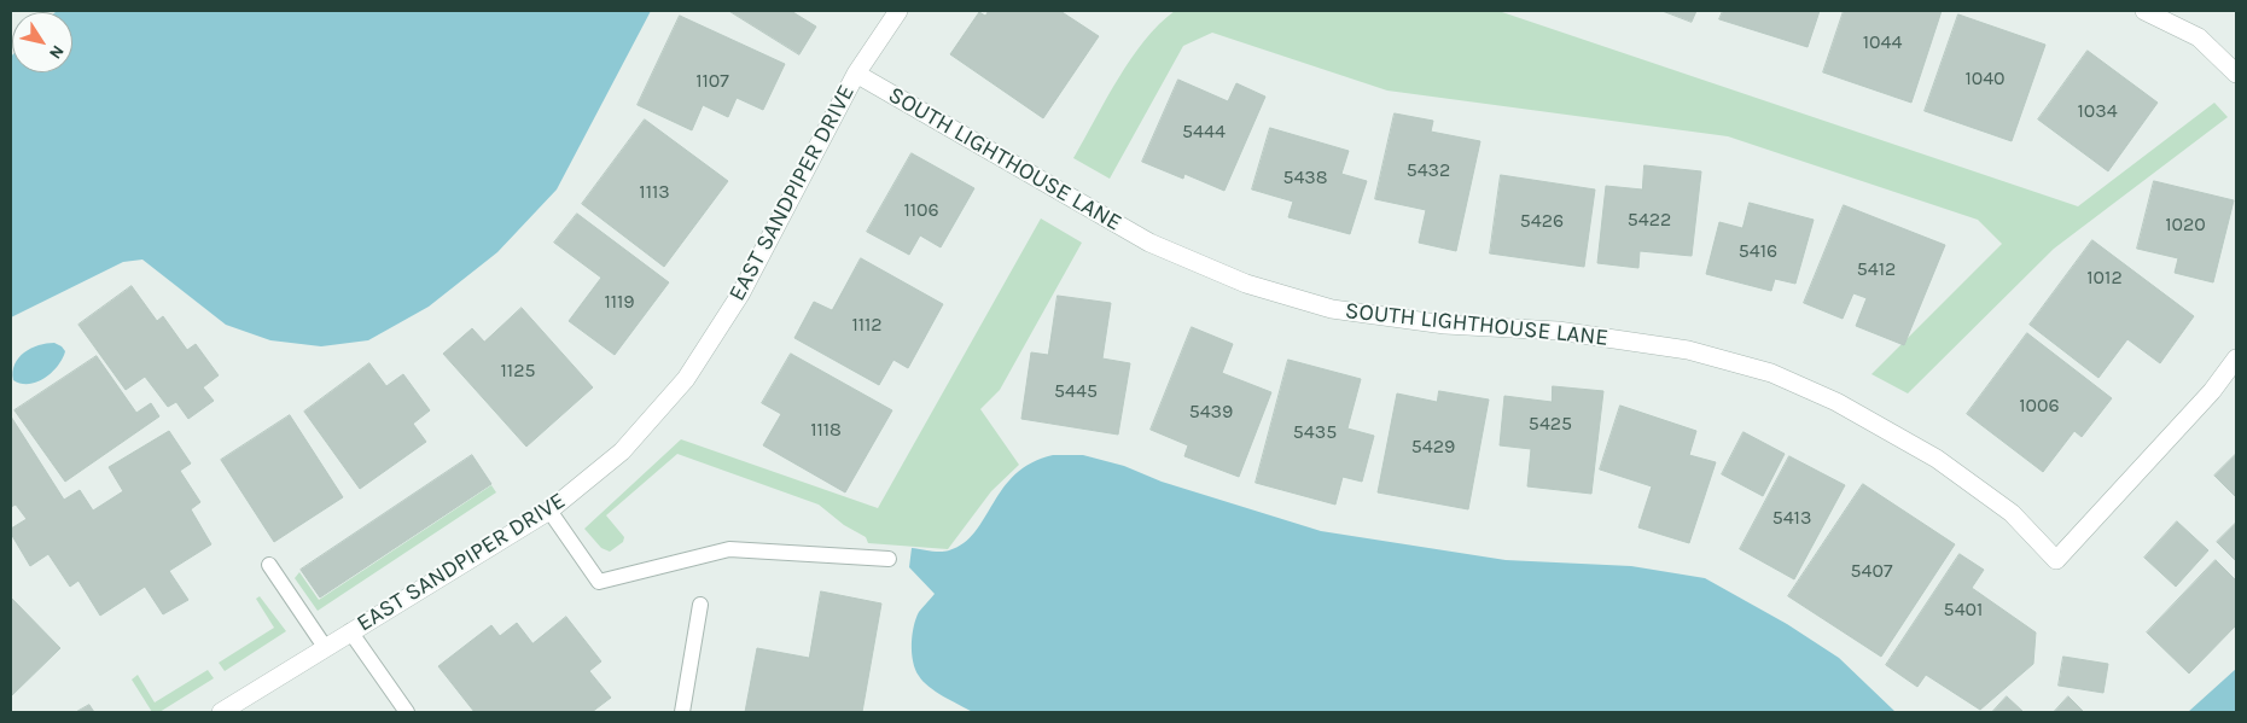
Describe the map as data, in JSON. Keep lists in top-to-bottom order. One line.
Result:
{"streets":{"street":["SOUTH LIGHTHOUSE LANE","EAST SANDPIPER DRIVE"]},"crossings":[["SOUTH LIGHTHOUSE LANE","EAST SANDPIPER DRIVE"]],"house_numbers":["1044","1040","1107","1034","5444","5432","5438","1113","1106","5422","5426","1020","5416","5412","1012","1119","1112","1125","5445","1006","5439","5425","1118","5435","5429","5413","5407","5401"],"north":"bottom right"}
